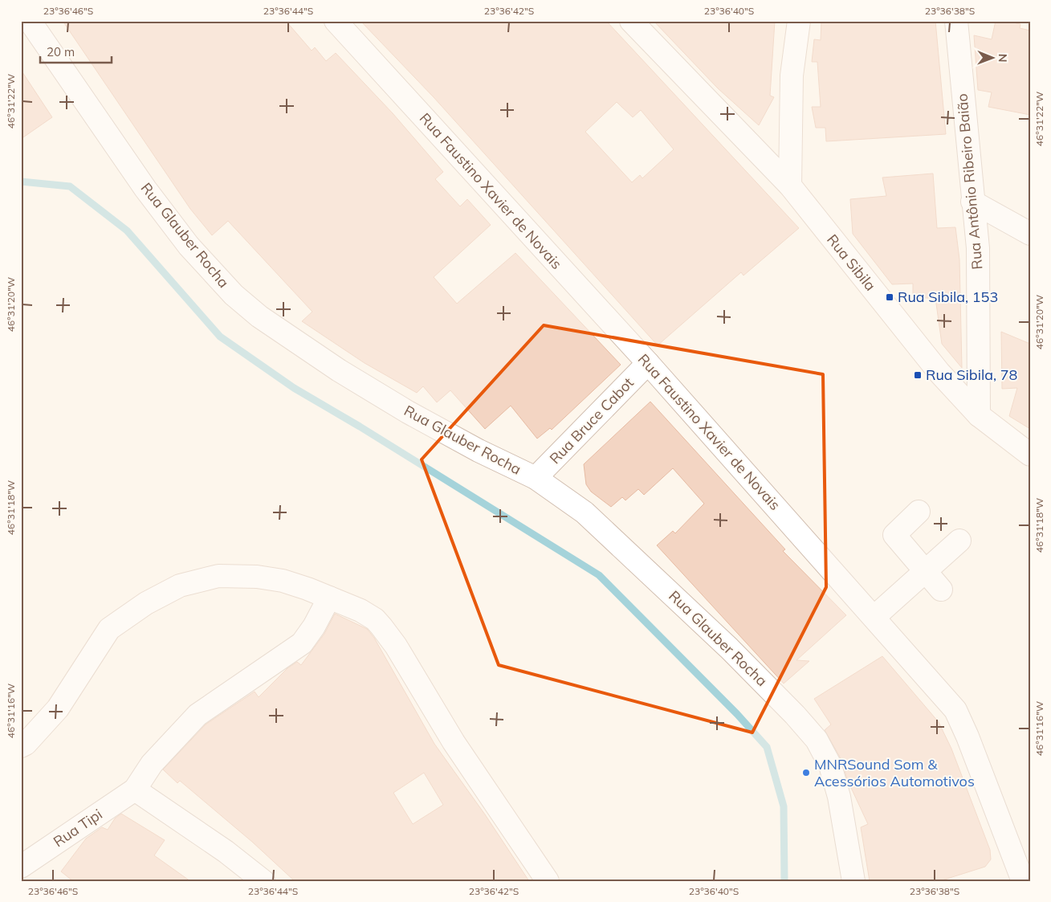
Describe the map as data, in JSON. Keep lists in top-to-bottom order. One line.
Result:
{"streets":{"street":["Rua Antônio Ribeiro Baião","Rua Faustino Xavier de Novais","Rua Glauber Rocha","Rua Sibila","Rua Bruce Cabot","Rua Tipi"]},"crossings":[["Rua Antônio Ribeiro Baião","Rua Sibila"],["Rua Faustino Xavier de Novais","Rua Bruce Cabot"],["Rua Glauber Rocha","Rua Bruce Cabot"]],"places":{"transit":["Rua Sibila, 153","Rua Sibila, 78"],"other":["MNRSound Som & Acessórios Automotivos"]},"scale_bar":"20 m","north":"right","coordinates":["23°36'46\"S","23°36'44\"S","23°36'42\"S","23°36'40\"S","23°36'38\"S","46°31'22\"W","46°31'20\"W","46°31'18\"W","46°31'16\"W"]}
